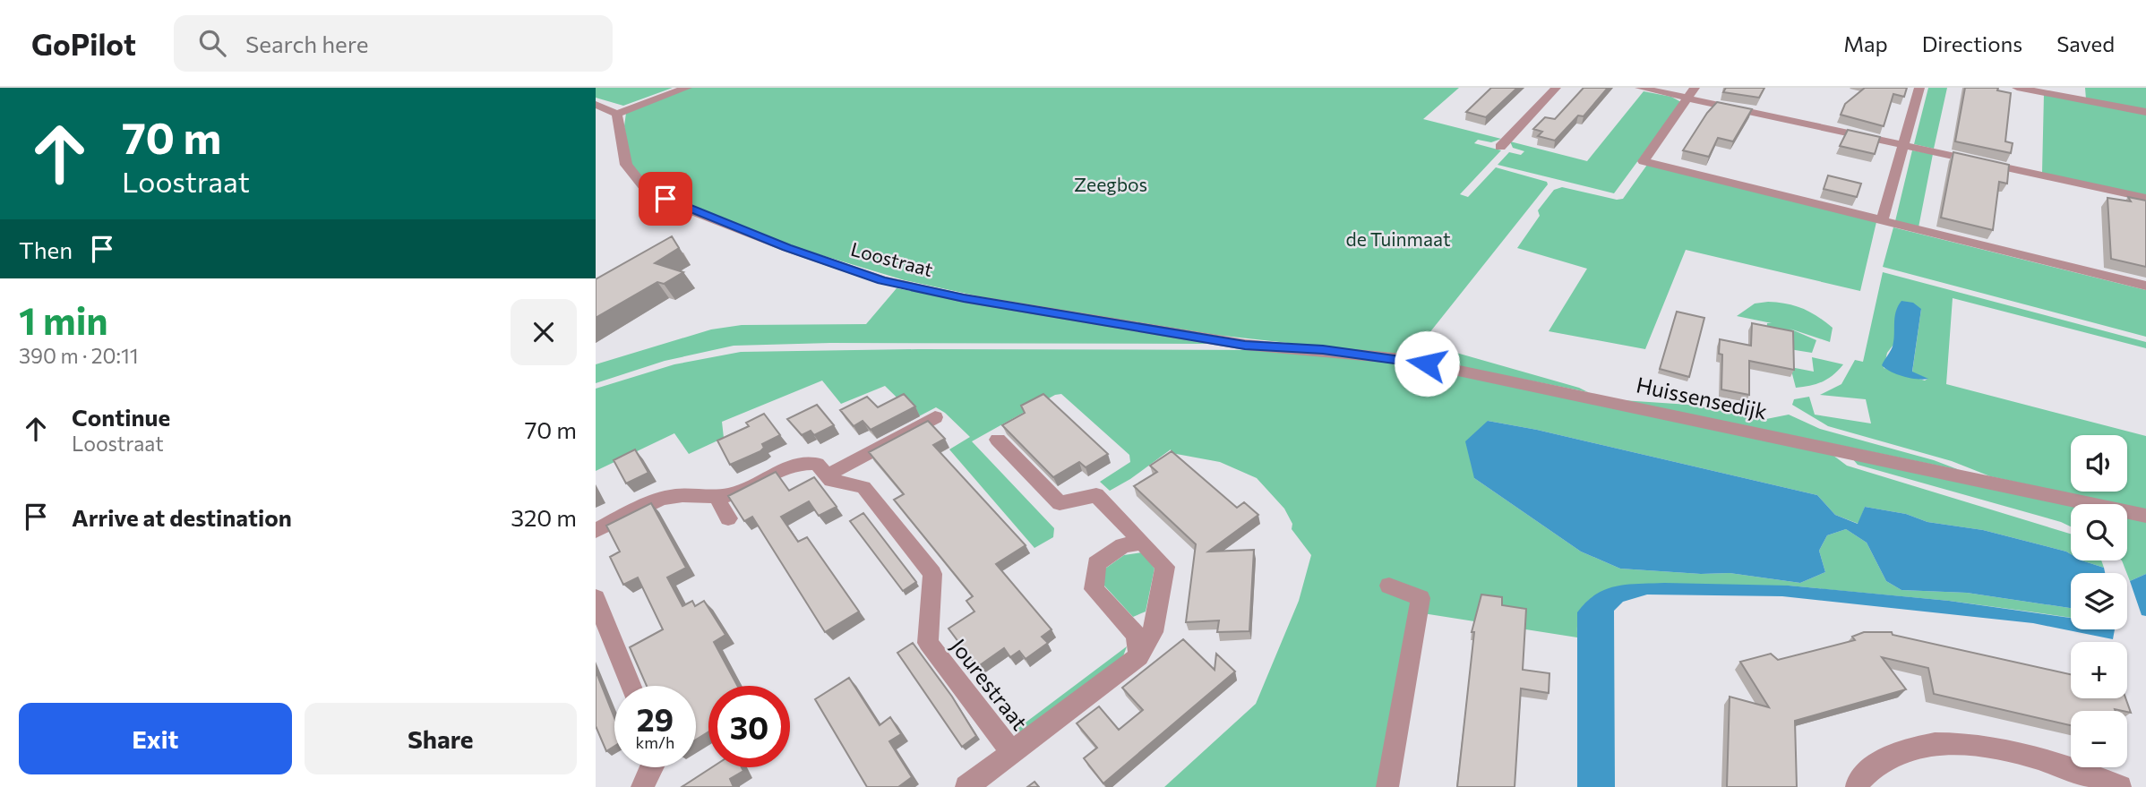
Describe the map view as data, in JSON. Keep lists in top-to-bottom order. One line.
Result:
{"streets":{"street":["Loostraat","Huissensedijk","Jourestraat"]},"crossings":[["Loostraat","Huissensedijk"]],"parks":["Zeegbos","de Tuinmaat"],"page":{"header":"GoPilot","search":"Search here","nav":["Map","Directions","Saved"],"turn":["70 m","Loostraat"],"then":"Then","heading":["1 min","390 m · 20:11"],"list":[{"name":"Continue","note":"Loostraat","value":"70 m"},{"name":"Arrive at destination","value":"320 m"}],"map_buttons":["+","−"],"speed":"29 km/h","limit":"30","buttons":["Exit","Share"]}}
